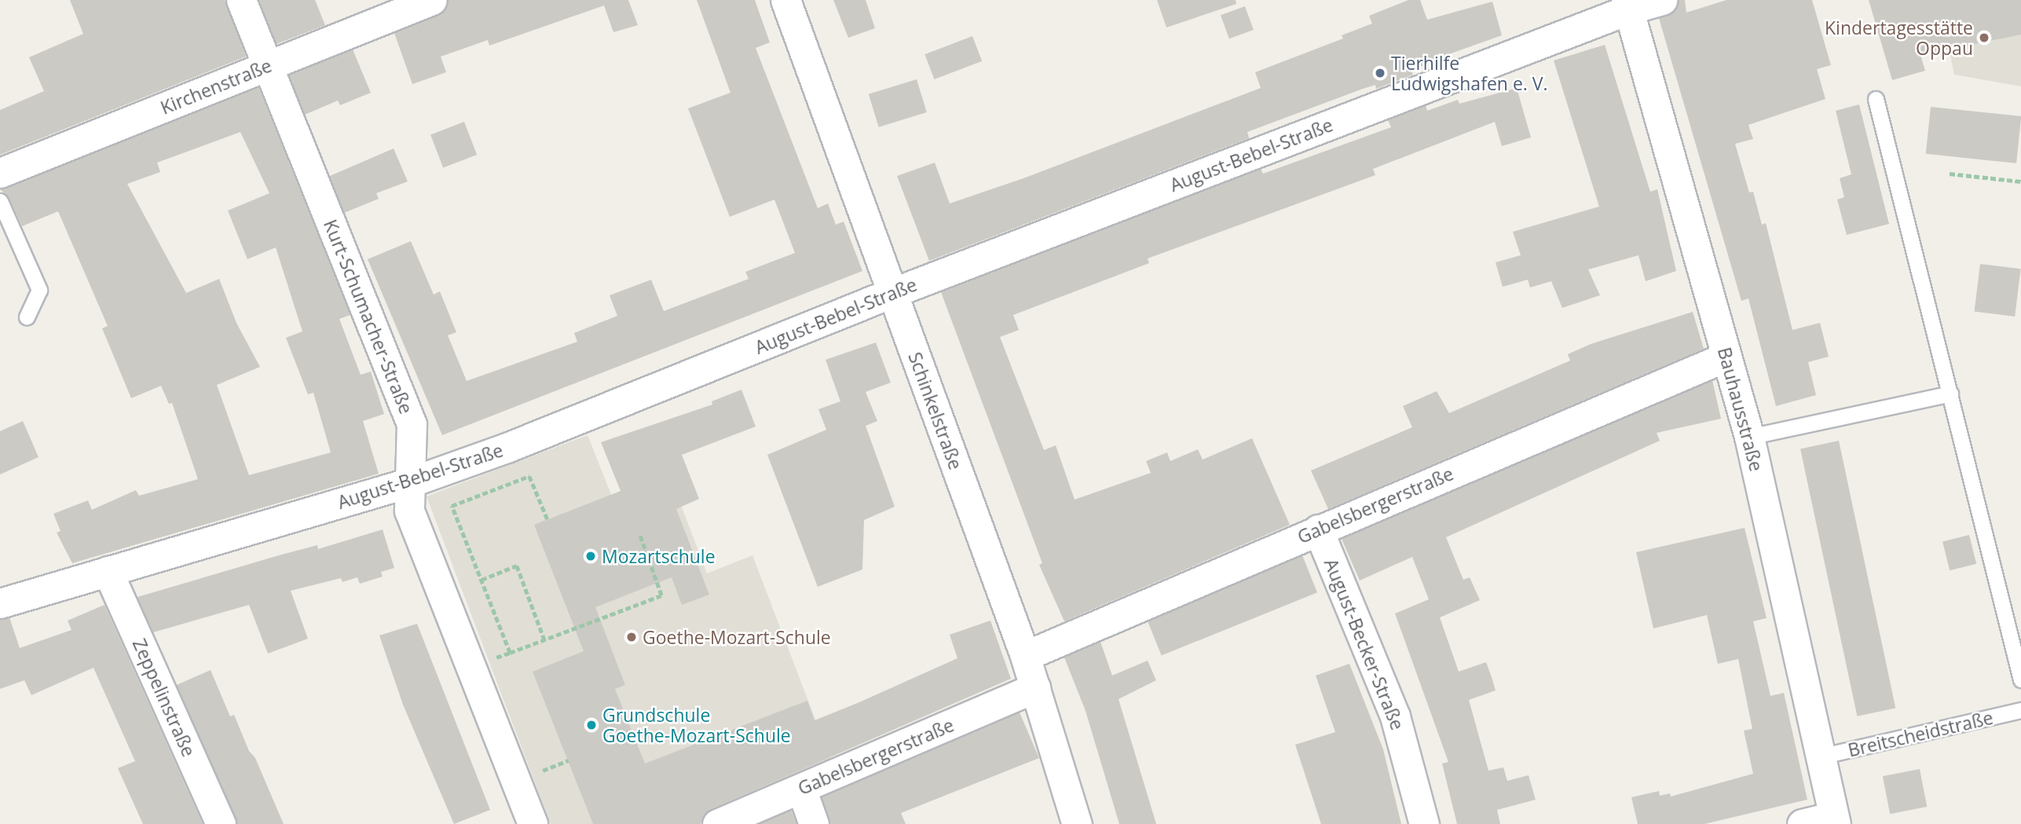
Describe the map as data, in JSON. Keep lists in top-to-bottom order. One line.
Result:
{"streets":{"street":["Kirchenstraße","August-Bebel-Straße","Kurt-Schumacher-Straße","Bauhausstraße","Schinkelstraße","Gabelsbergerstraße","August-Becker-Straße","Zeppelinstraße"],"lane":["Breitscheidstraße"]},"crossings":[["Kirchenstraße","Kurt-Schumacher-Straße"],["August-Bebel-Straße","Kurt-Schumacher-Straße"],["August-Bebel-Straße","Bauhausstraße"],["August-Bebel-Straße","Schinkelstraße"],["August-Bebel-Straße","Zeppelinstraße"],["Bauhausstraße","Gabelsbergerstraße"],["Bauhausstraße","Breitscheidstraße"],["Schinkelstraße","Gabelsbergerstraße"],["Gabelsbergerstraße","August-Becker-Straße"]],"places":["Kindertagesstätte Oppau","Tierhilfe Ludwigshafen e. V.","Mozartschule","Goethe-Mozart-Schule","Grundschule Goethe-Mozart-Schule"]}
